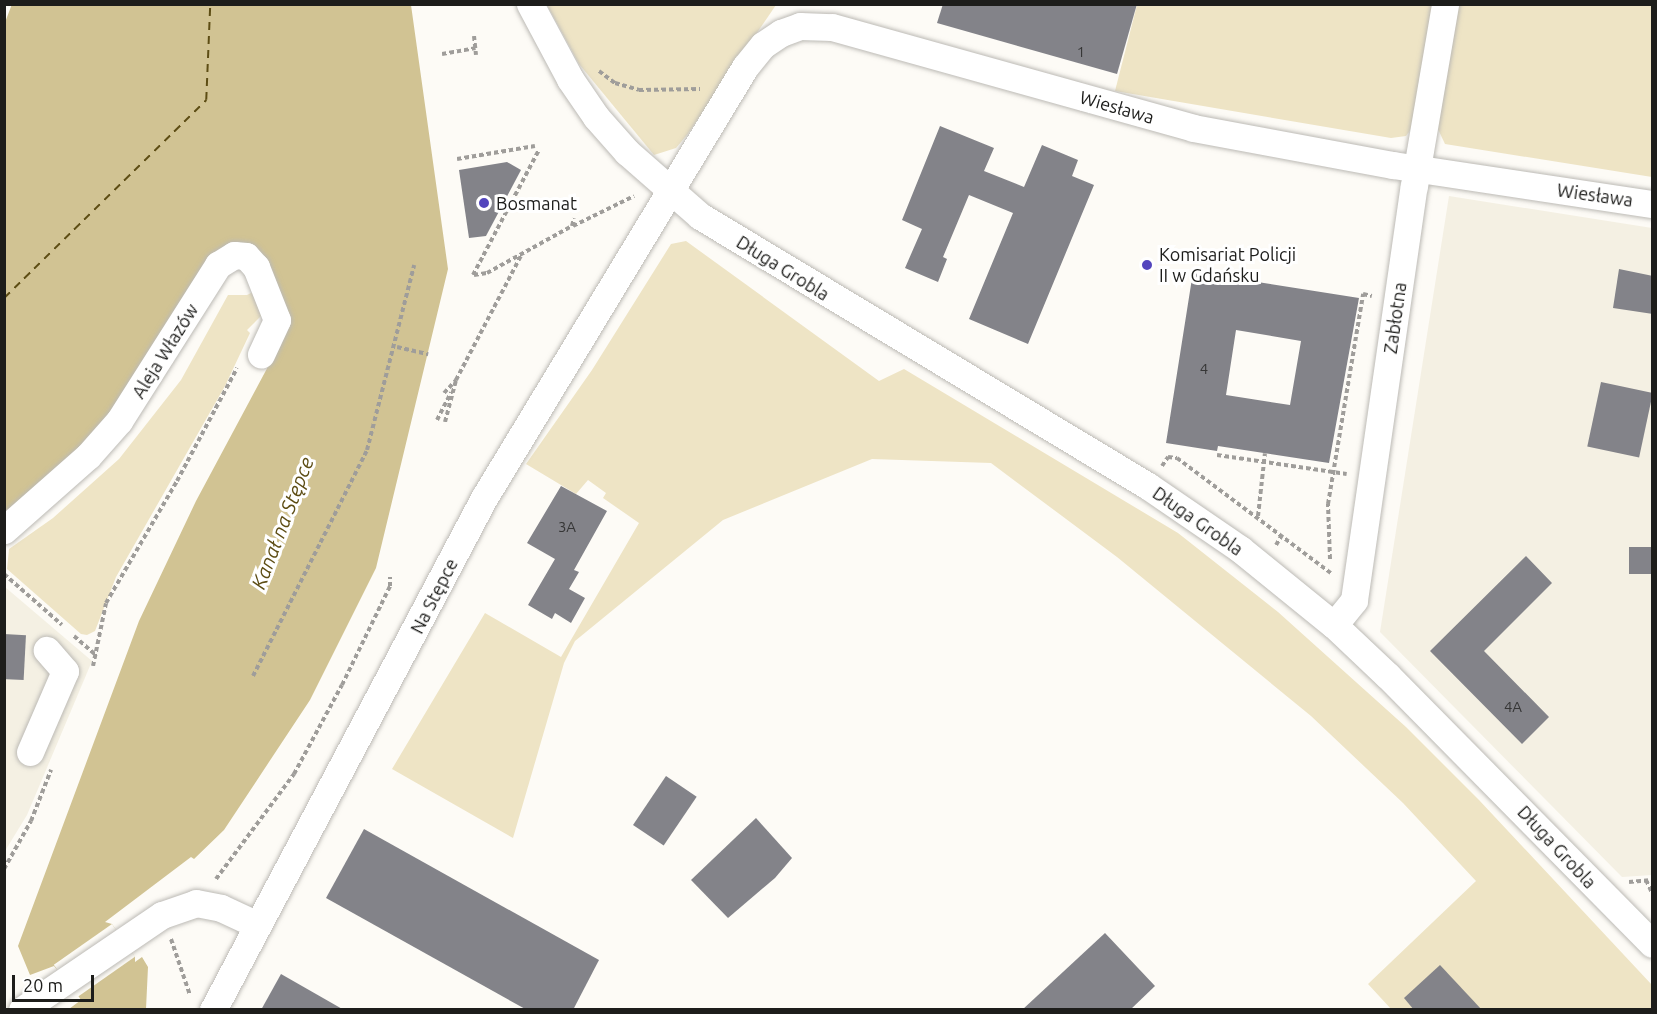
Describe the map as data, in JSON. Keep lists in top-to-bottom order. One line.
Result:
{"streets":{"street":["Wiesława","Długa Grobla","Zabłotna","Aleja Włazów","Na Stępce"]},"crossings":[["Wiesława","Długa Grobla"],["Wiesława","Zabłotna"],["Wiesława","Na Stępce"],["Długa Grobla","Zabłotna"],["Długa Grobla","Na Stępce"]],"water":["Kanał na Stępce"],"places":["Bosmanat","Komisariat Policji II w Gdańsku"],"house_numbers":["1","4","3A","4A"],"scale_bar":"20 m"}
